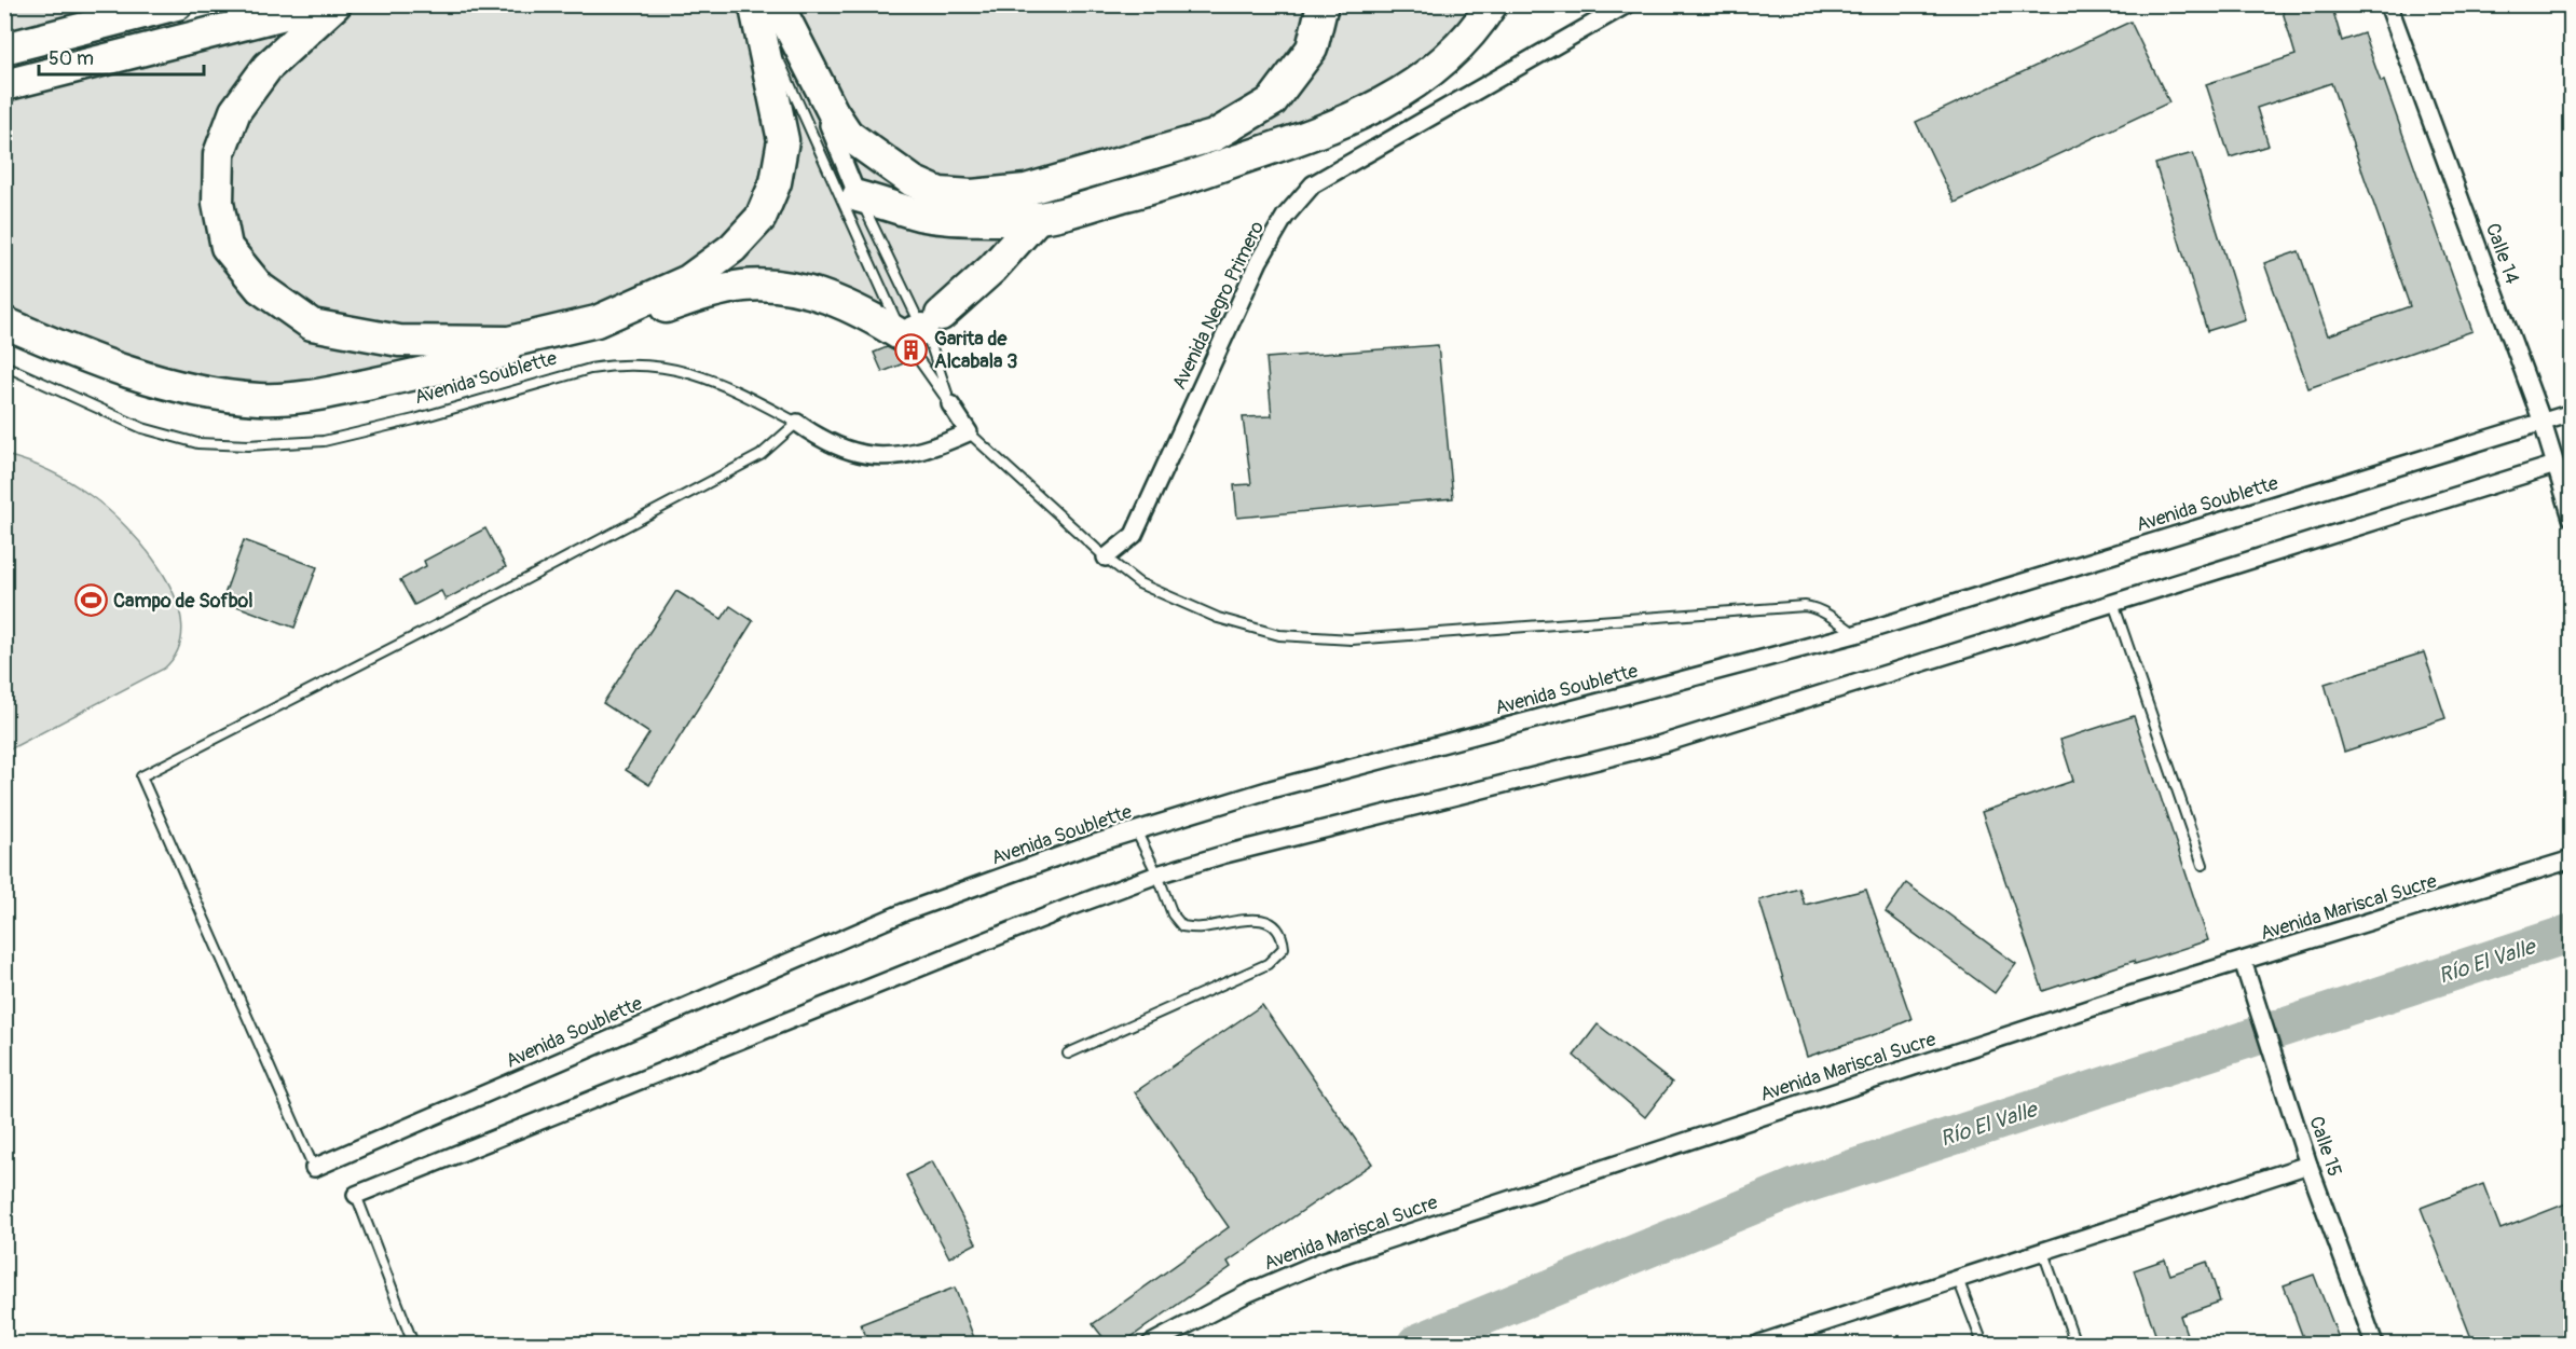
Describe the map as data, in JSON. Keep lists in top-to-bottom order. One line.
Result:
{"streets":{"street":["Calle 14","Avenida Negro Primero","Avenida Soublette","Avenida Mariscal Sucre","Calle 15"]},"crossings":[["Calle 14","Avenida Soublette"],["Avenida Mariscal Sucre","Calle 15"]],"water":["Río El Valle"],"places":{"building":["Garita de Alcabala 3"],"sports":["Campo de Sofbol"]},"scale_bar":"50 m"}
